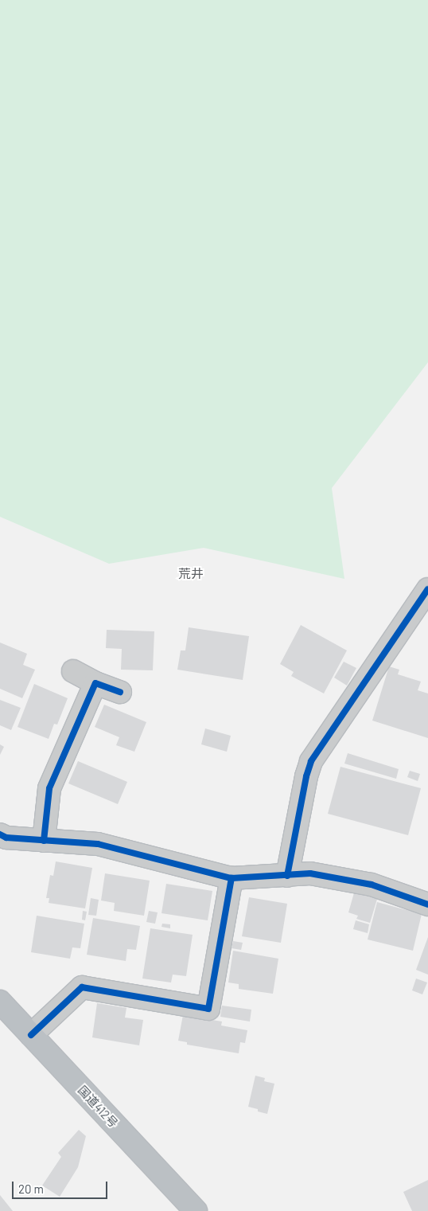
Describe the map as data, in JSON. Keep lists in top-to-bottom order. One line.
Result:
{"streets":{"highway":["国道412号"]},"districts":["荒井"],"scale_bar":"20 m"}
